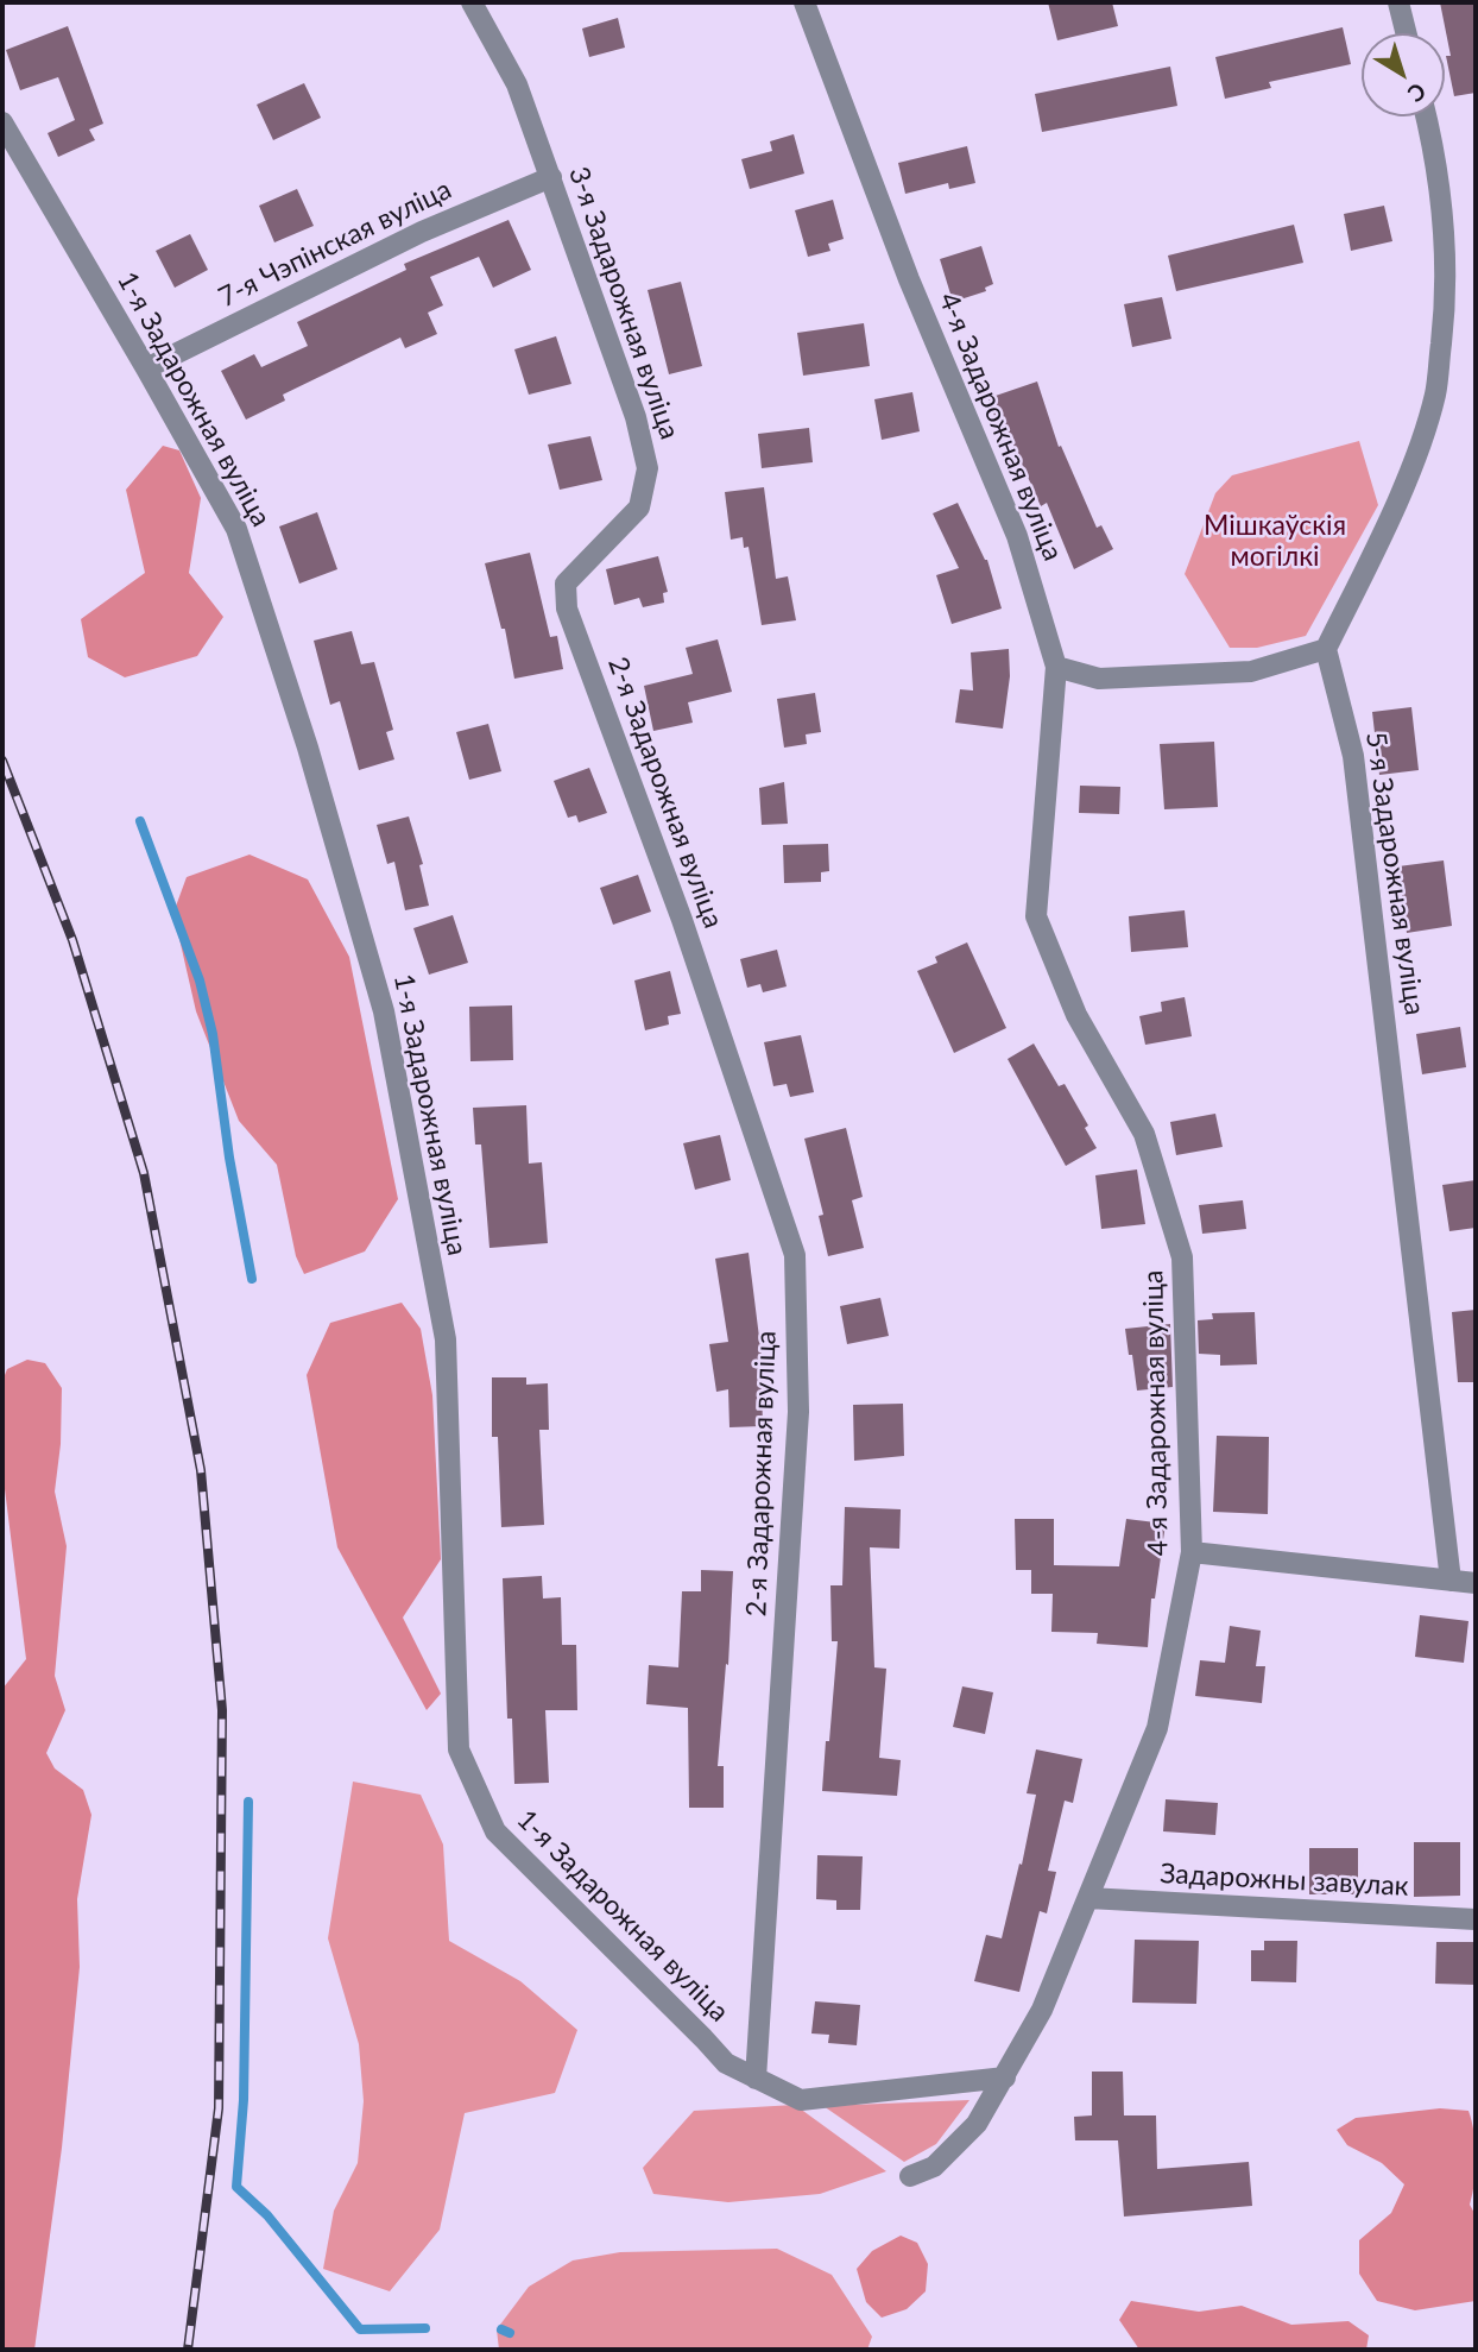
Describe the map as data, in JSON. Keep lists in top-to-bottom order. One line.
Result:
{"streets":{"street":["7-я Чэпінская вуліца","3-я Задарожная вуліца","1-я Задарожная вуліца","4-я Задарожная вуліца","2-я Задарожная вуліца","5-я Задарожная вуліца","Задарожны завулак"]},"crossings":[["7-я Чэпінская вуліца","3-я Задарожная вуліца"],["7-я Чэпінская вуліца","1-я Задарожная вуліца"],["3-я Задарожная вуліца","2-я Задарожная вуліца"],["1-я Задарожная вуліца","4-я Задарожная вуліца"],["1-я Задарожная вуліца","2-я Задарожная вуліца"],["4-я Задарожная вуліца","Задарожны завулак"]],"parks":["Мішкаўскія могілкі"],"north":"bottom right"}
